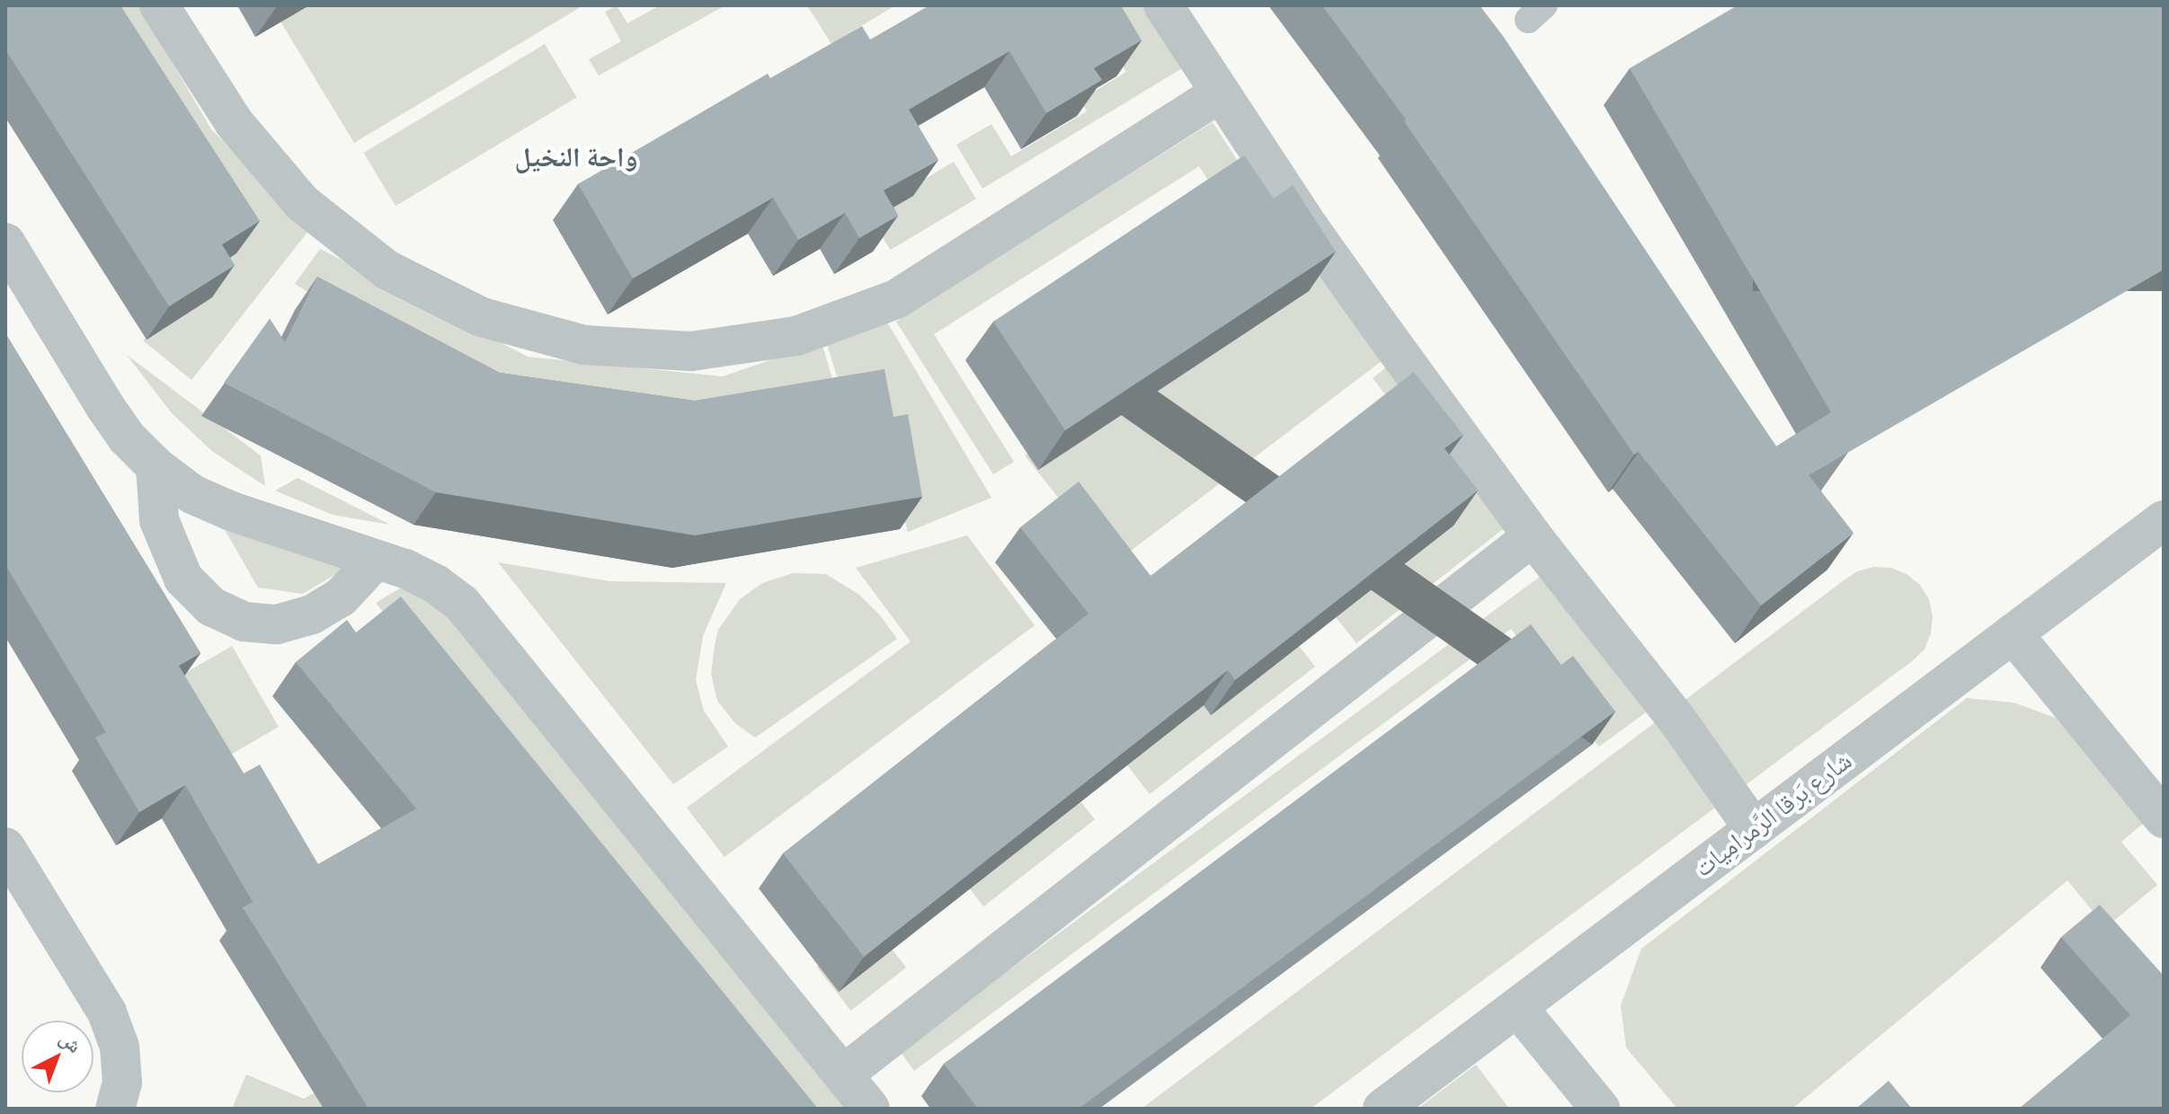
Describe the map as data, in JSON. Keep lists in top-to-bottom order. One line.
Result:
{"streets":{"street":["شارع بَرقا الرَّمرامِيات"]},"districts":["واحة النخيل"],"north":"top right"}
